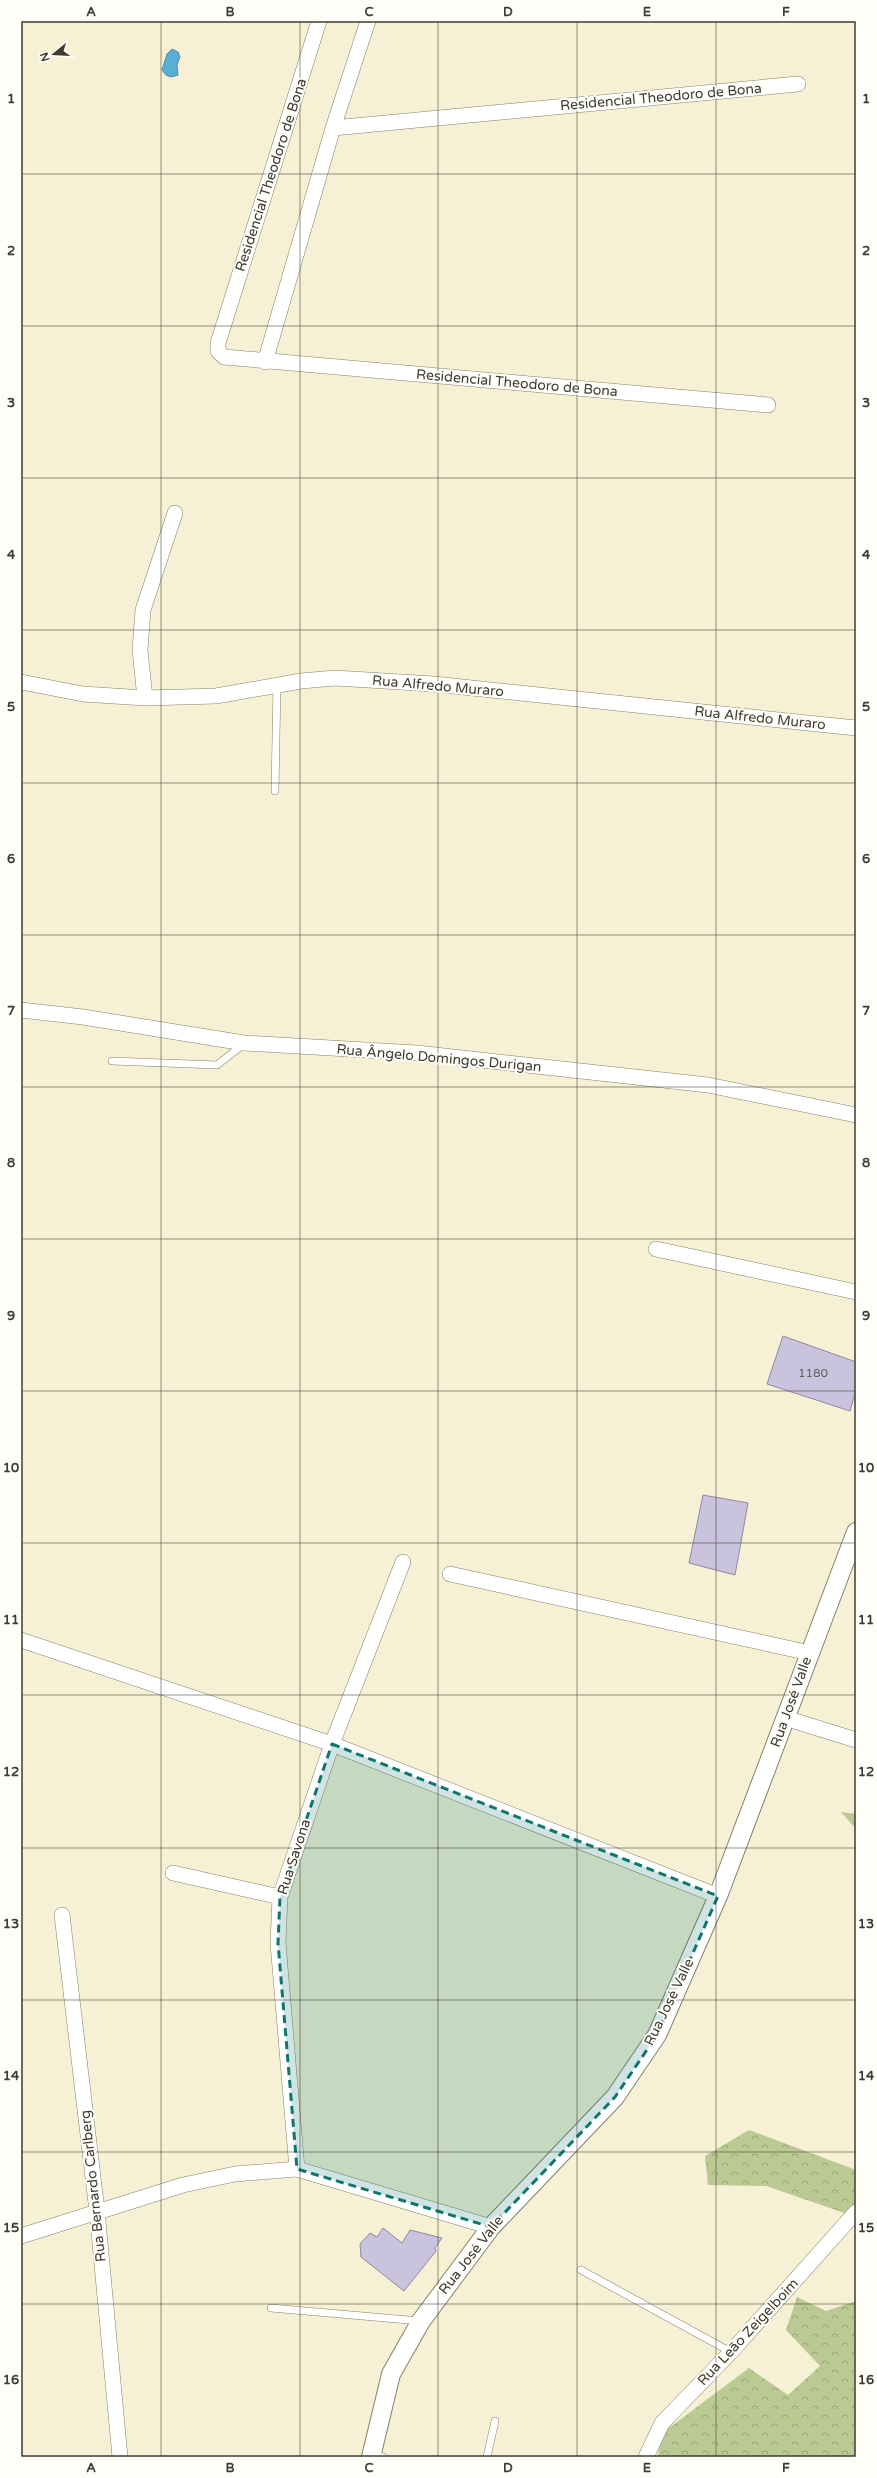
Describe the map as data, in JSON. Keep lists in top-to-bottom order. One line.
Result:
{"streets":{"street":["Residencial Theodoro de Bona","Rua Alfredo Muraro","Rua Ângelo Domingos Durigan","Rua José Valle","Rua Savona","Rua Bernardo Carlberg","Rua Leão Zeigelboim"]},"house_numbers":["1180"],"north":"left","grid":{"columns":["A","B","C","D","E","F"],"rows":["1","2","3","4","5","6","7","8","9","10","11","12","13","14","15","16"]}}
